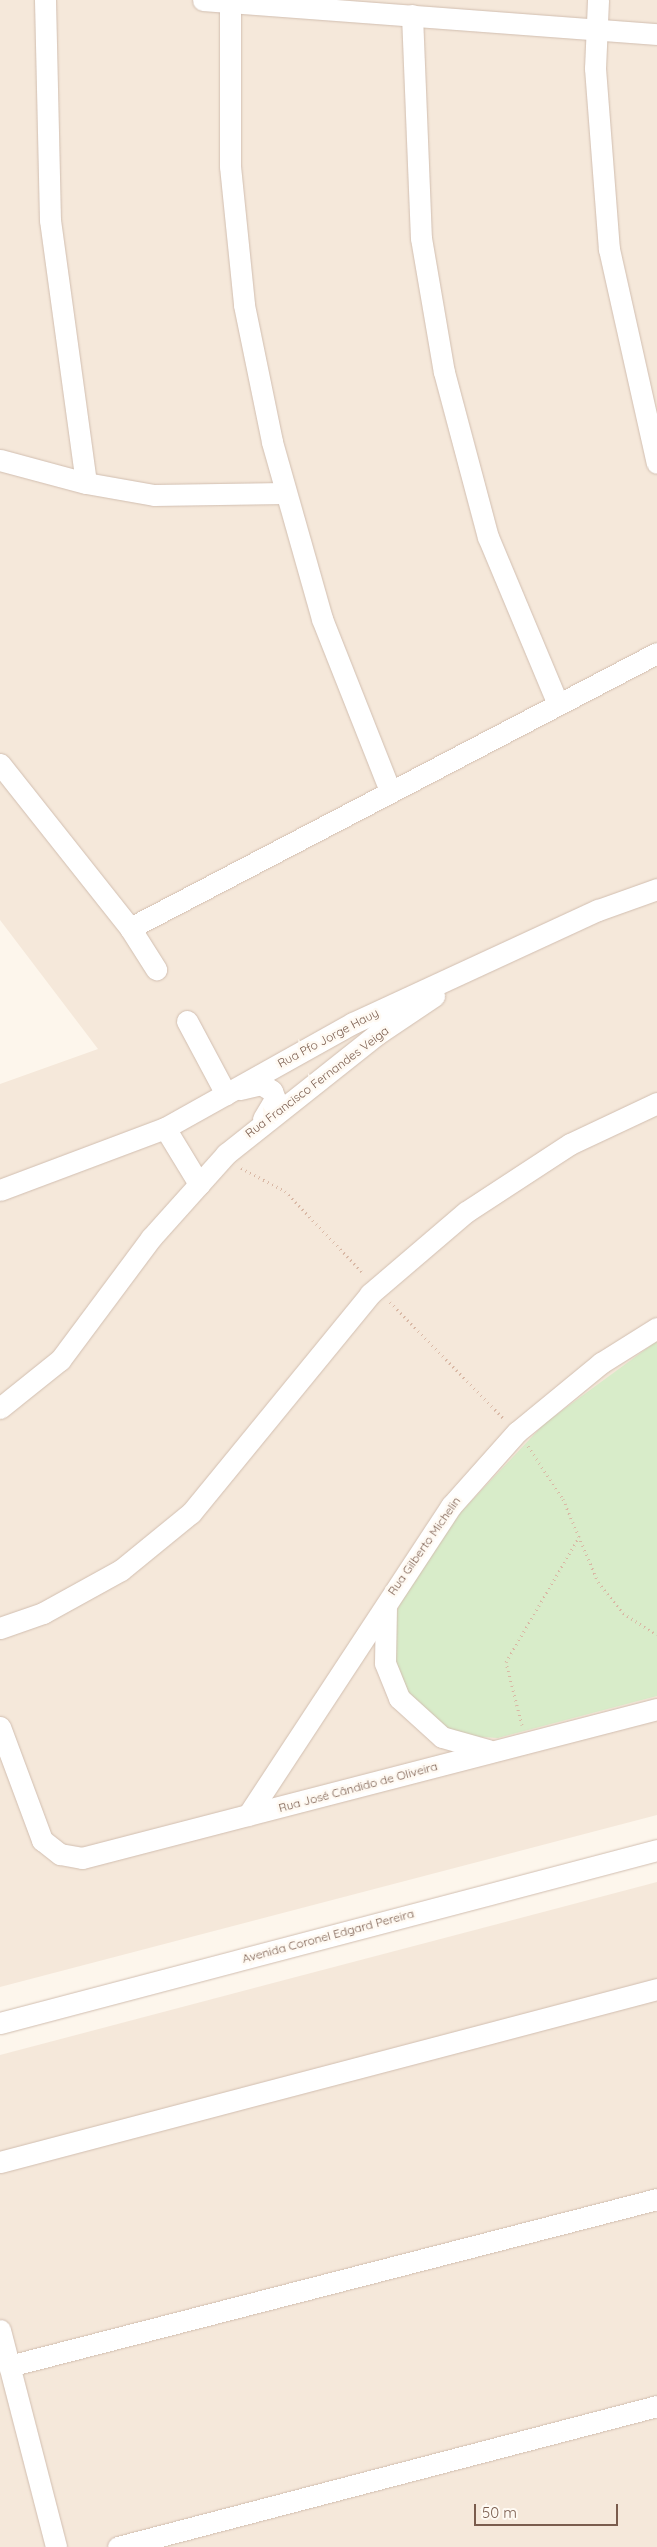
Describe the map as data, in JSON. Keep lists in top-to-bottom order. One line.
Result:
{"streets":{"street":["Rua Pfo Jorge Hauy","Rua Francisco Fernandes Veiga","Rua Gilberto Michelin","Rua José Cândido de Oliveira","Avenida Coronel Edgard Pereira"]},"crossings":[["Rua Pfo Jorge Hauy","Rua Francisco Fernandes Veiga"],["Rua Gilberto Michelin","Rua José Cândido de Oliveira"]],"scale_bar":"50 m"}
